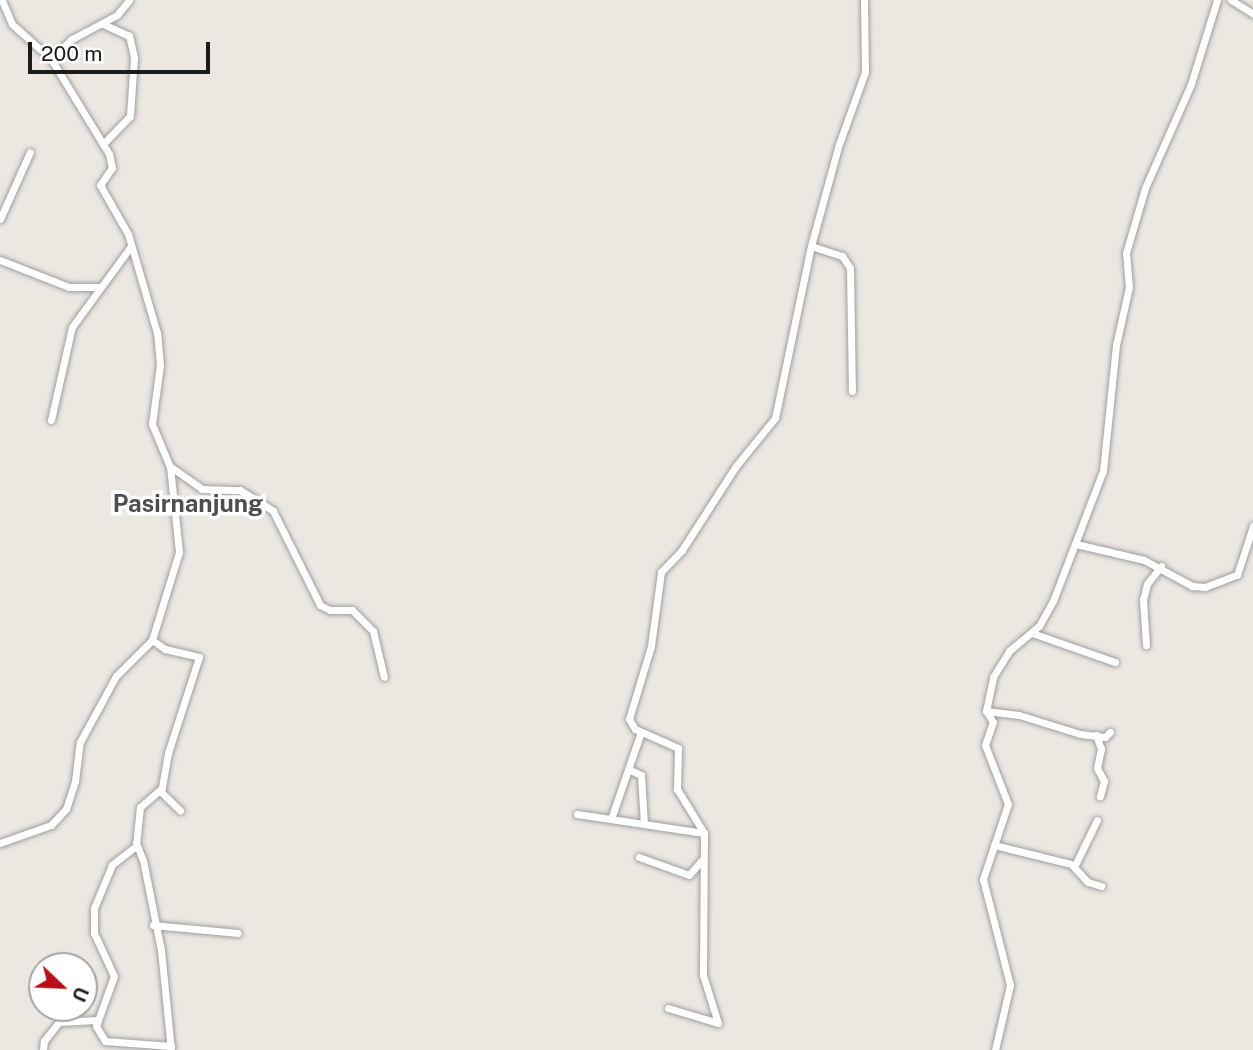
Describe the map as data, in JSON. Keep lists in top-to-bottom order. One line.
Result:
{"districts":["Pasirnanjung"],"scale_bar":"200 m","north":"bottom right"}
